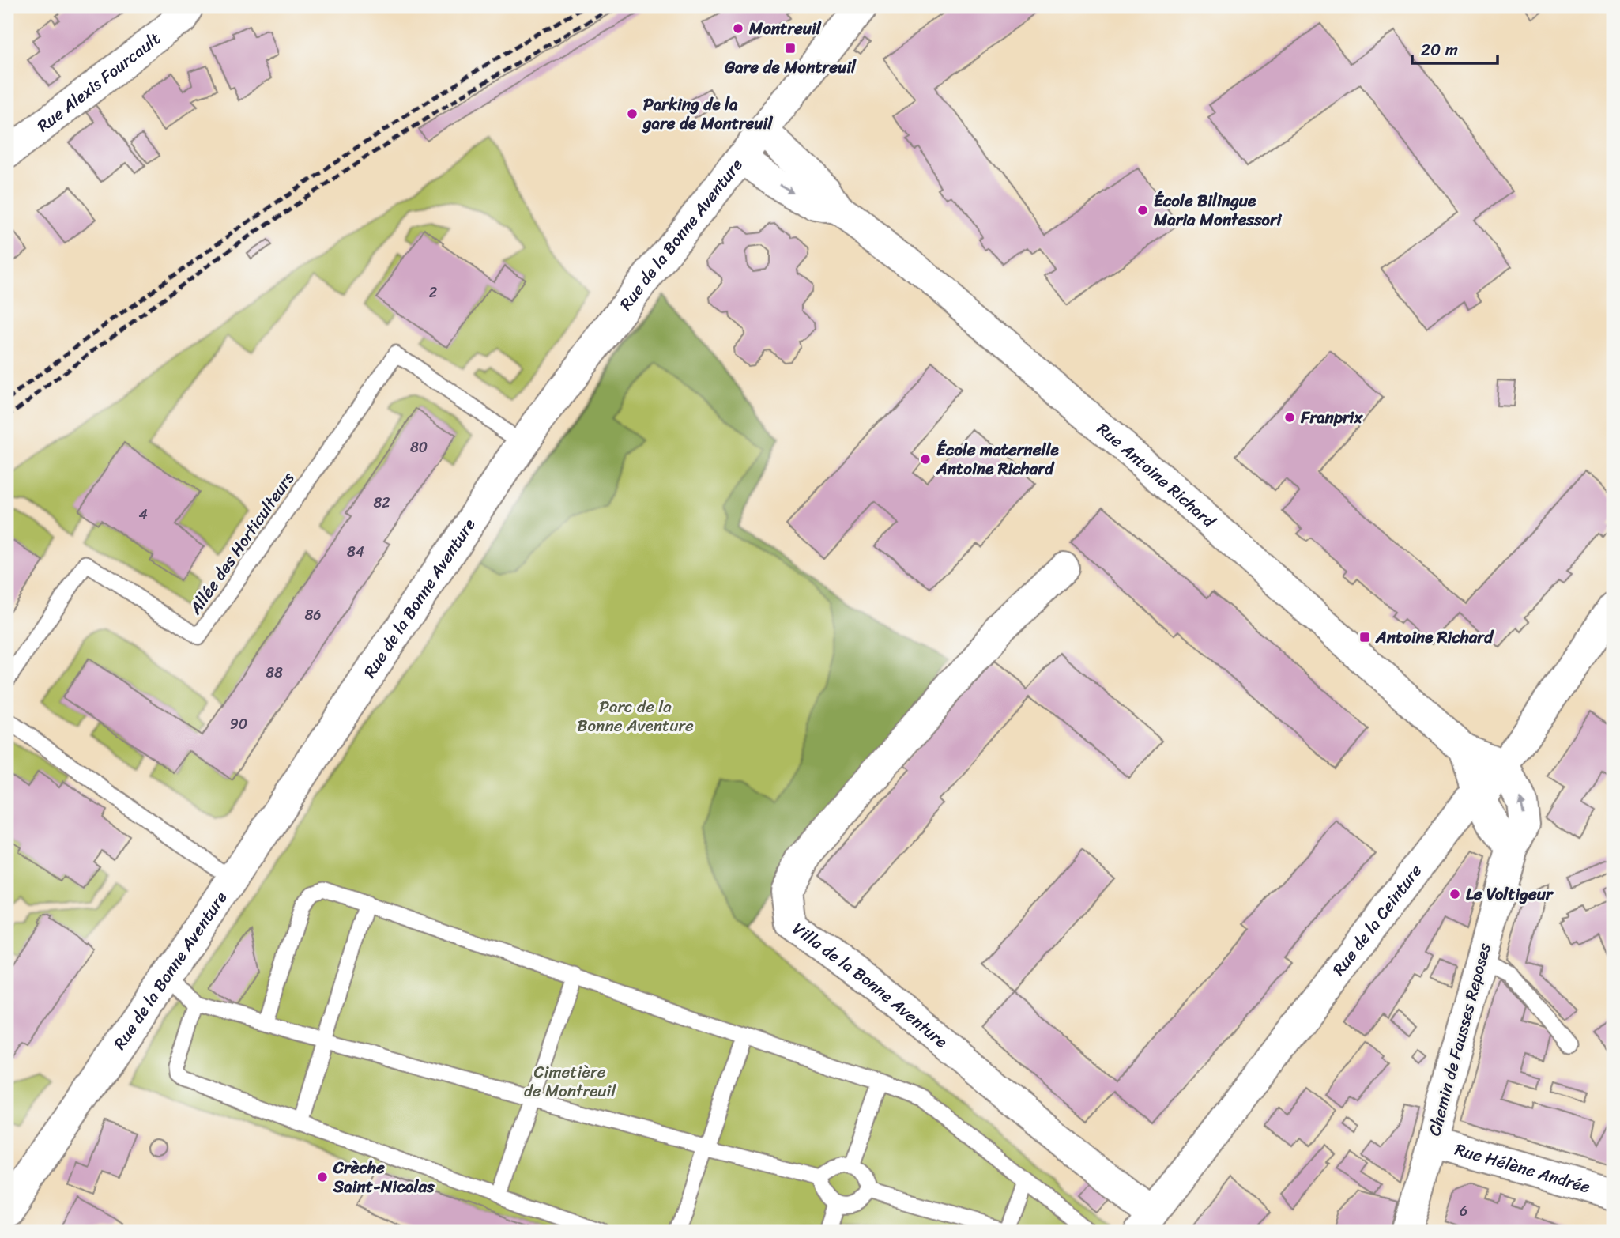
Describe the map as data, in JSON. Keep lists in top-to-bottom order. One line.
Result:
{"streets":{"street":["Rue Alexis Fourcault","Rue de la Bonne Aventure","Rue Antoine Richard","Rue de la Ceinture","Villa de la Bonne Aventure","Chemin de Fausses Reposes","Rue Hélène Andrée"],"lane":["Allée des Horticulteurs"]},"crossings":[["Rue de la Bonne Aventure","Rue Antoine Richard"],["Rue de la Bonne Aventure","Allée des Horticulteurs"],["Rue Antoine Richard","Rue de la Ceinture"],["Rue Antoine Richard","Chemin de Fausses Reposes"],["Rue de la Ceinture","Villa de la Bonne Aventure"],["Rue de la Ceinture","Chemin de Fausses Reposes"],["Chemin de Fausses Reposes","Rue Hélène Andrée"]],"parks":["Parc de la Bonne Aventure","Cimetière de Montreuil"],"places":{"other":["Montreuil","Parking de la gare de Montreuil","École Bilingue Maria Montessori","Franprix","École maternelle Antoine Richard","Le Voltigeur","Crèche Saint-Nicolas"],"transit":["Gare de Montreuil","Antoine Richard"]},"house_numbers":["2","80","82","4","84","86","88","90","6"],"scale_bar":"20 m"}
